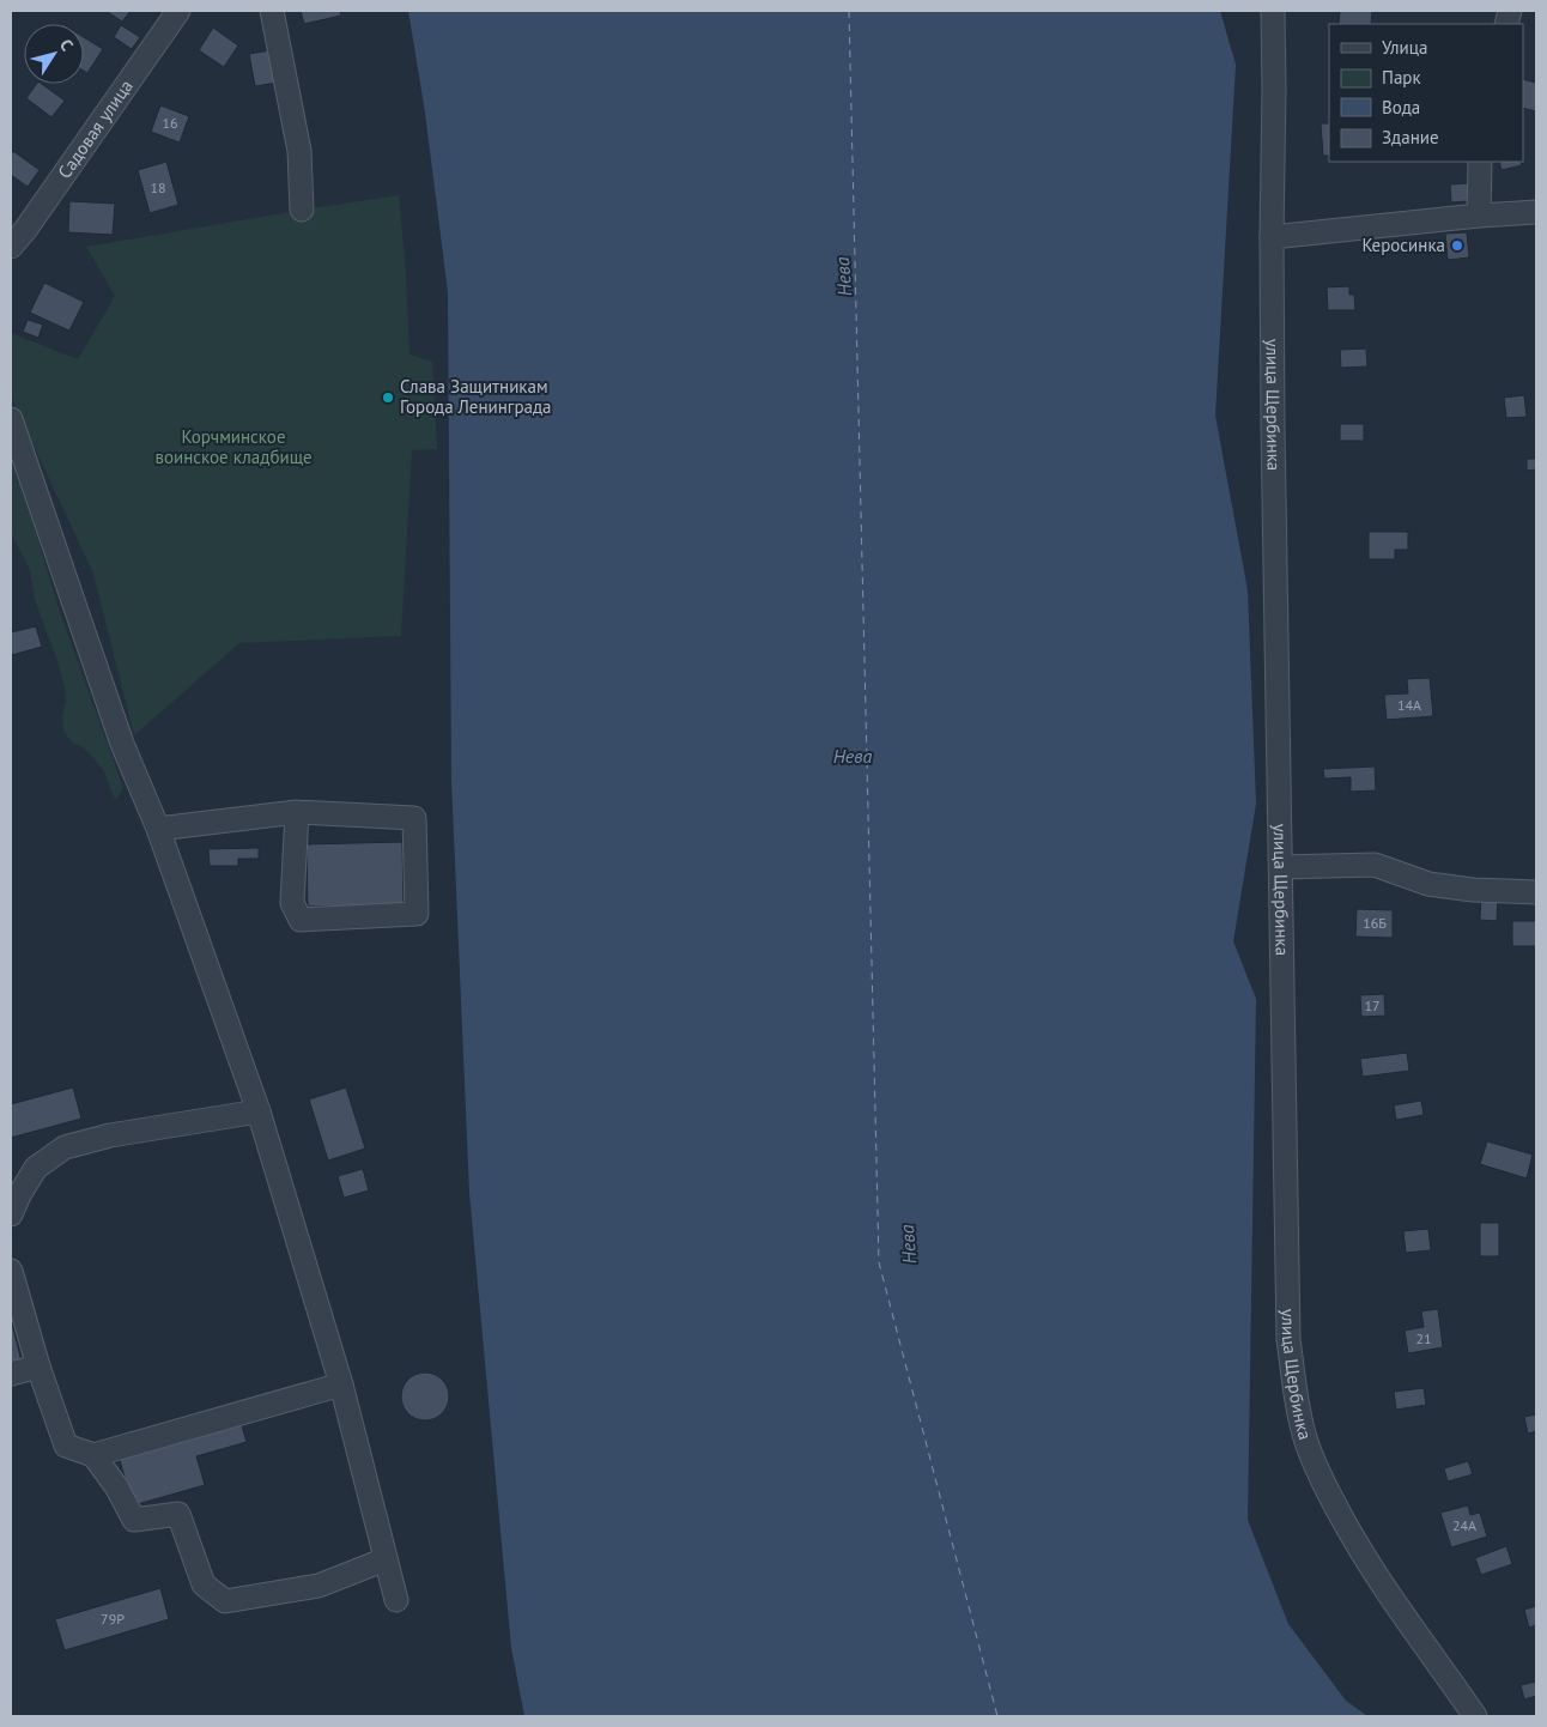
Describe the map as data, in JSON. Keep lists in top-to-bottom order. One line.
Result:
{"streets":{"street":["Садовая улица","улица Щербинка"]},"water":["Нева"],"parks":["Корчминское воинское кладбище"],"places":["Керосинка","Слава Защитникам Города Ленинграда"],"house_numbers":["16","18","14А","16Б","17","21","24А","79Р"],"legend":["Улица","Парк","Вода","Здание"],"north":"top right"}
